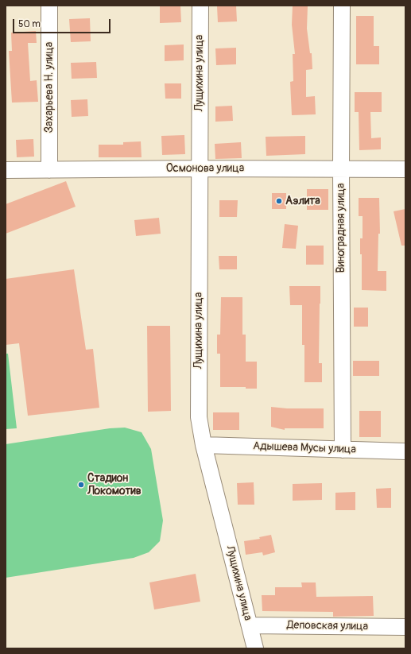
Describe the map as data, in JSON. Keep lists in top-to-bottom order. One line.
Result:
{"streets":{"street":["Лущихина улица","Захарьева Н. улица","Осмонова улица","Виноградная улица","Адышева Мусы улица","Деповская улица"]},"crossings":[["Лущихина улица","Осмонова улица"],["Лущихина улица","Адышева Мусы улица"],["Лущихина улица","Деповская улица"],["Захарьева Н. улица","Осмонова улица"],["Осмонова улица","Виноградная улица"],["Виноградная улица","Адышева Мусы улица"]],"places":["Аэлита","Стадион Локомотив"],"scale_bar":"50 m"}
